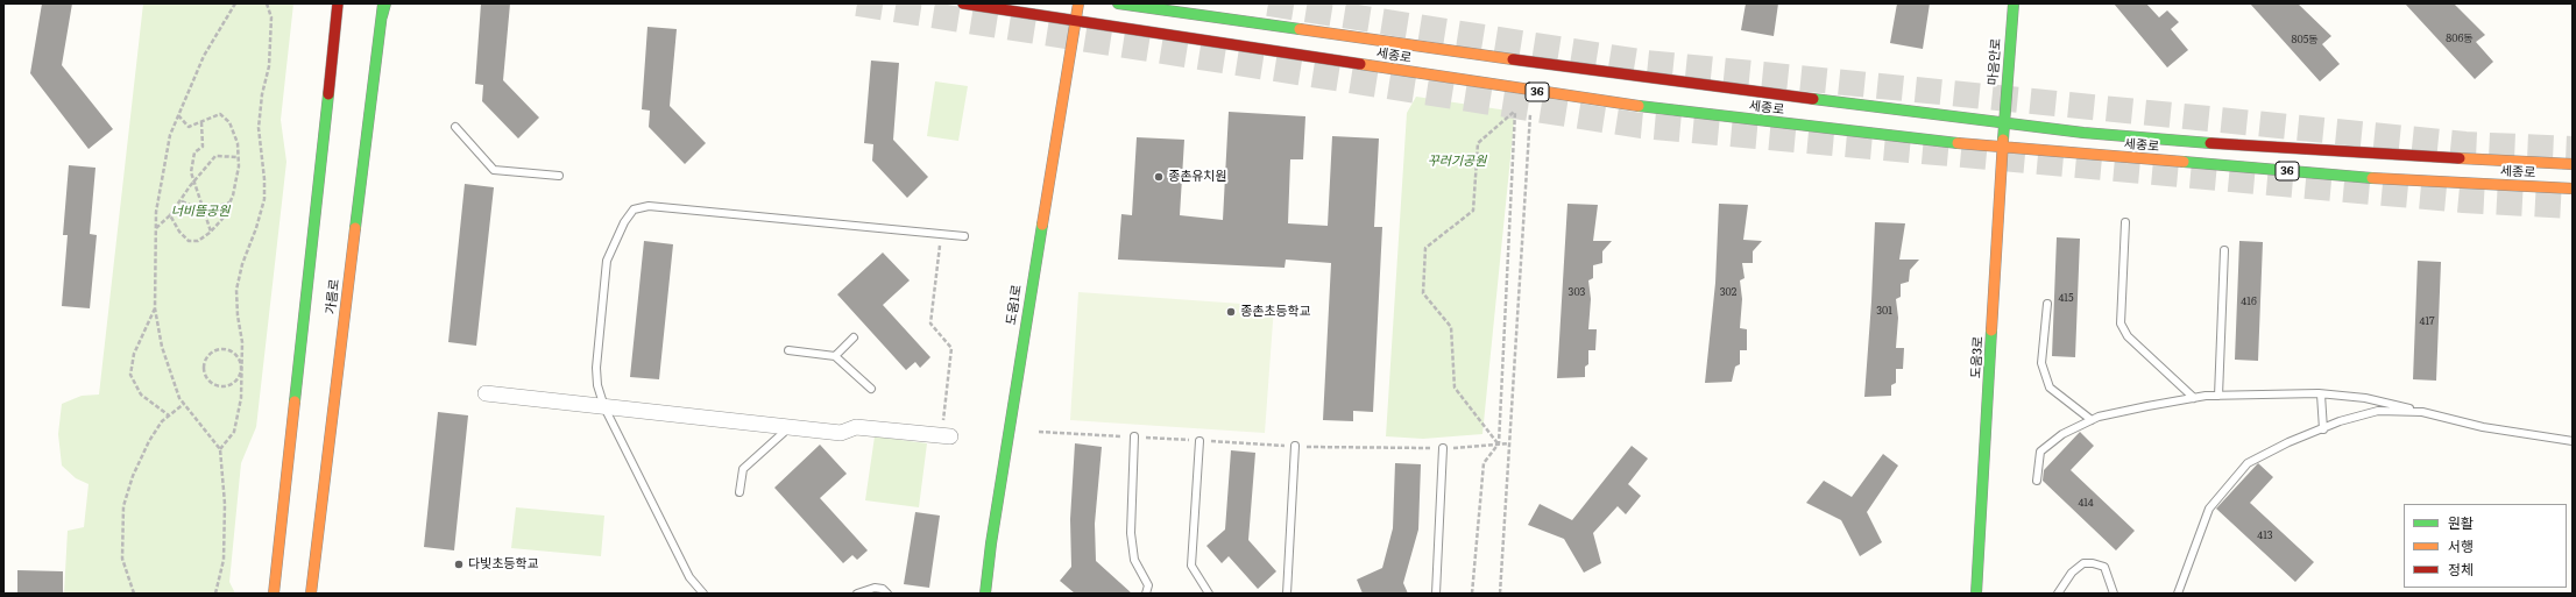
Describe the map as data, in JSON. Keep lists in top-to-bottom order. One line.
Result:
{"streets":{"main road":["세종로","마음안로","36","가름로","도움1로","도움3로"]},"crossings":[["세종로","마음안로"],["세종로","도움1로"],["세종로","도움3로"],["마음안로","도움3로"]],"parks":["꾸러기공원","너비뜰공원"],"places":["종촌유치원","종촌초등학교","다빛초등학교"],"house_numbers":["806동","805동","303","302","415","416","301","417","414","413"],"legend":["원활","서행","정체"]}
